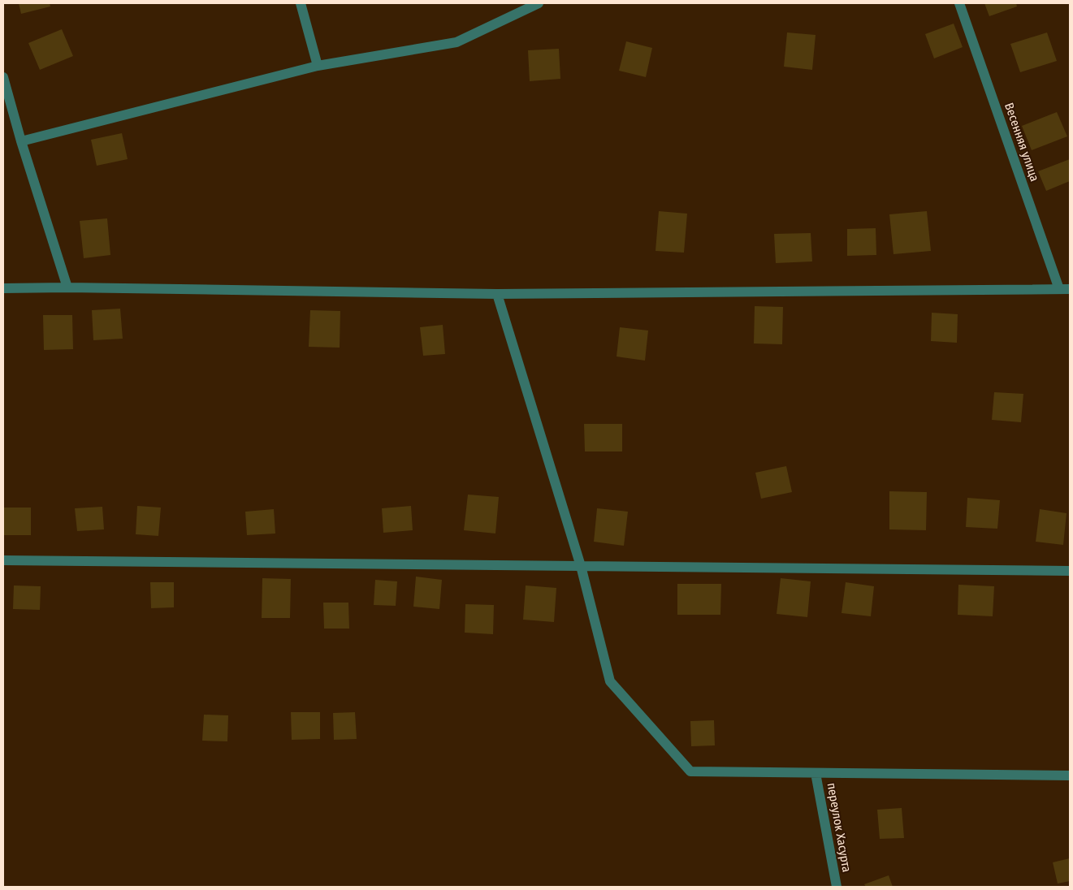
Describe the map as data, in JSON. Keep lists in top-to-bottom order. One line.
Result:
{"streets":{"street":["Весенняя улица","переулок Хасурта"]}}
